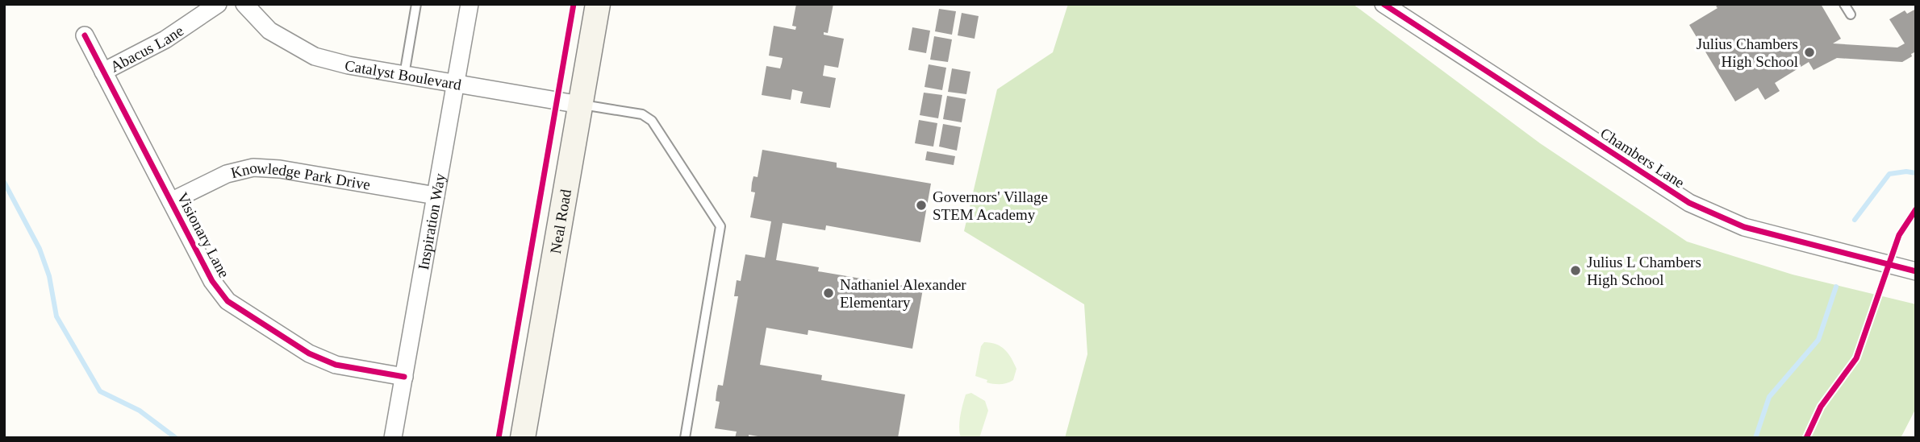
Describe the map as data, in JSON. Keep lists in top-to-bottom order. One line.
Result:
{"streets":{"street":["Abacus Lane","Catalyst Boulevard","Chambers Lane","Knowledge Park Drive","Inspiration Way","Neal Road","Visionary Lane"]},"crossings":[["Abacus Lane","Visionary Lane"],["Catalyst Boulevard","Inspiration Way"],["Catalyst Boulevard","Neal Road"],["Knowledge Park Drive","Inspiration Way"],["Knowledge Park Drive","Visionary Lane"],["Inspiration Way","Visionary Lane"]],"places":["Julius Chambers High School","Governors' Village STEM Academy","Julius L Chambers High School","Nathaniel Alexander Elementary"]}
